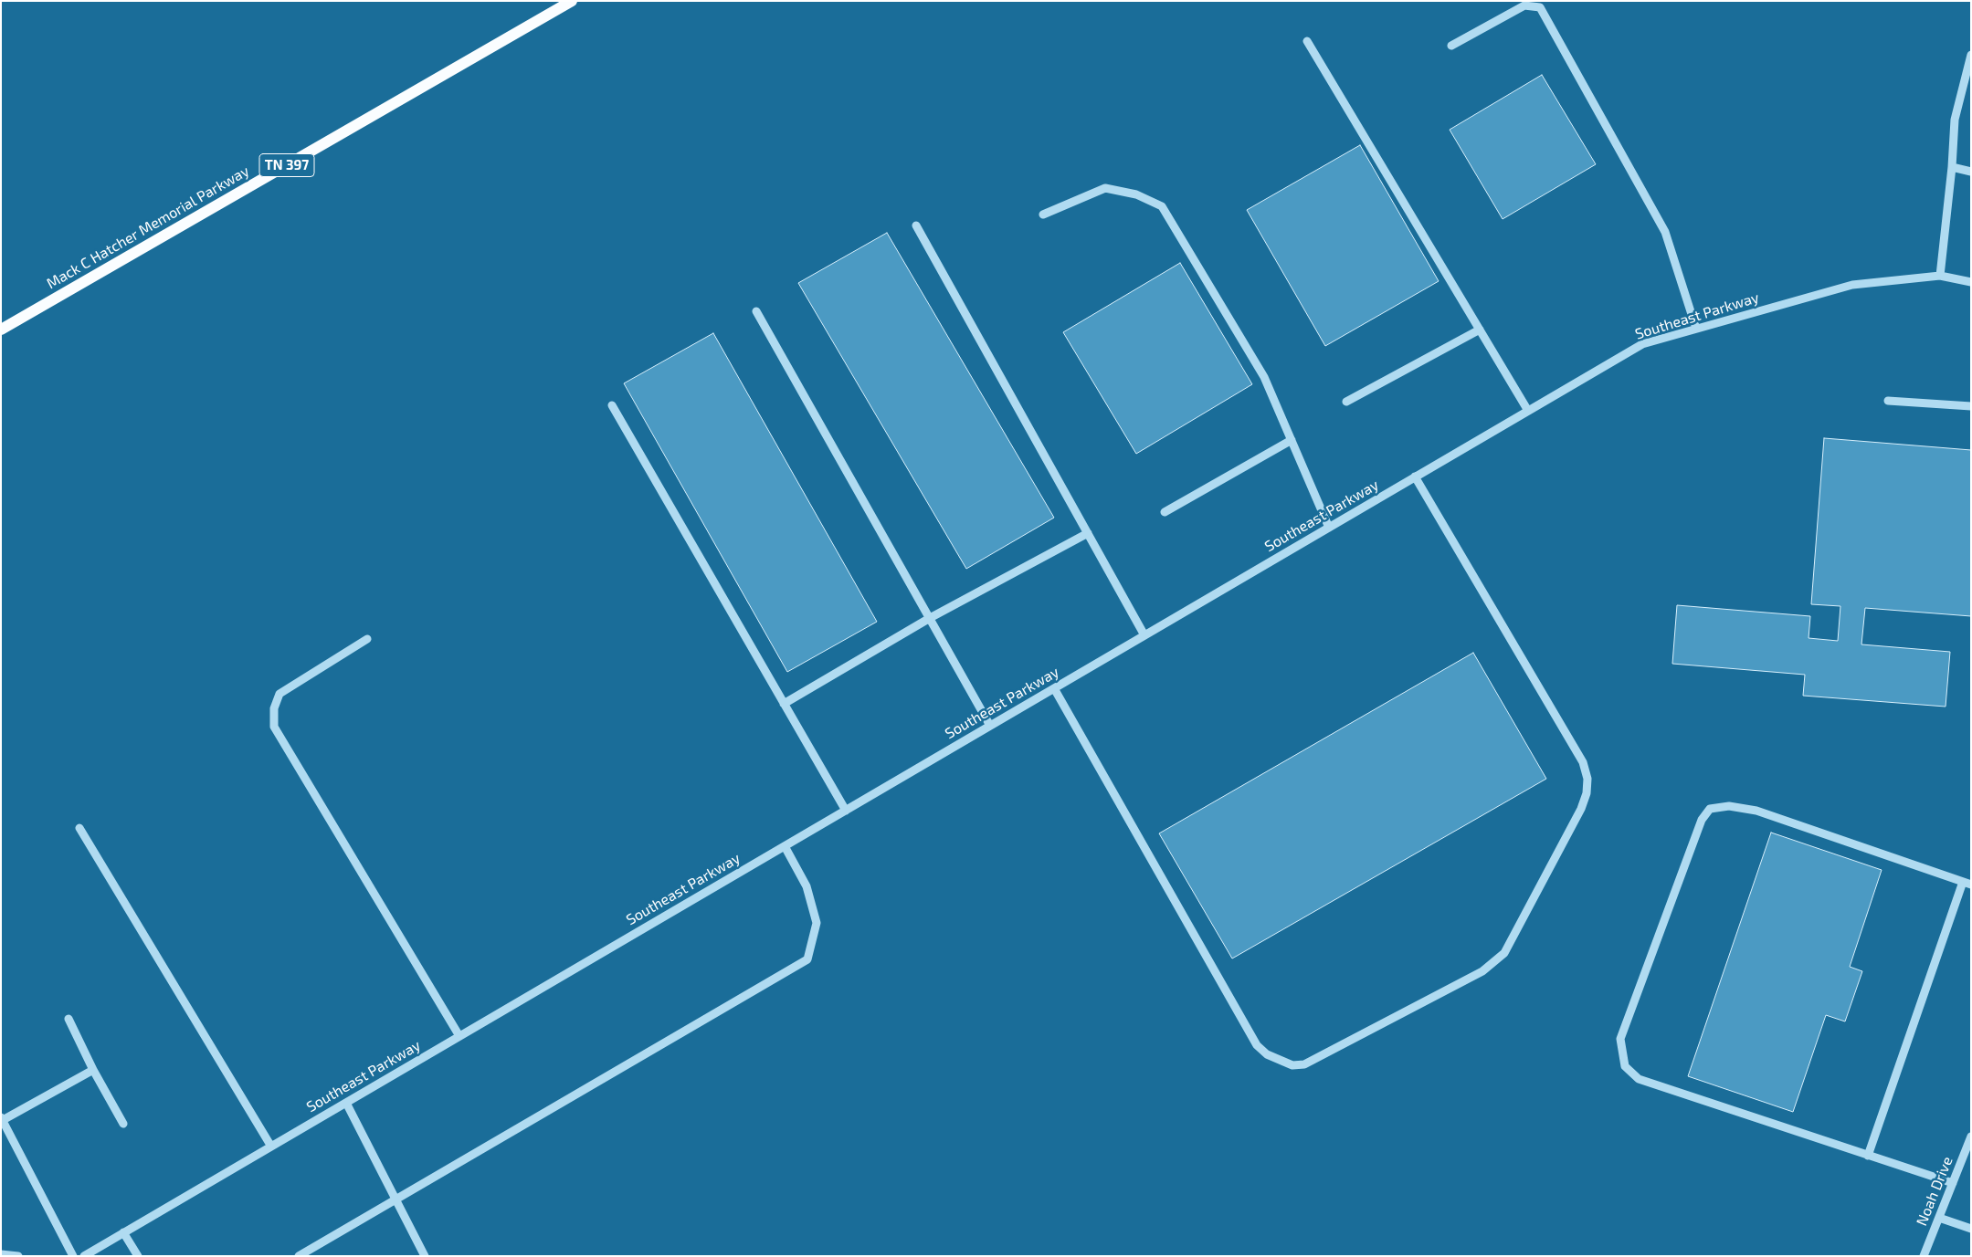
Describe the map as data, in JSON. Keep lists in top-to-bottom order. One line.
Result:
{"streets":{"main road":["TN 397","Mack C Hatcher Memorial Parkway"],"street":["Southeast Parkway","Noah Drive"]}}
